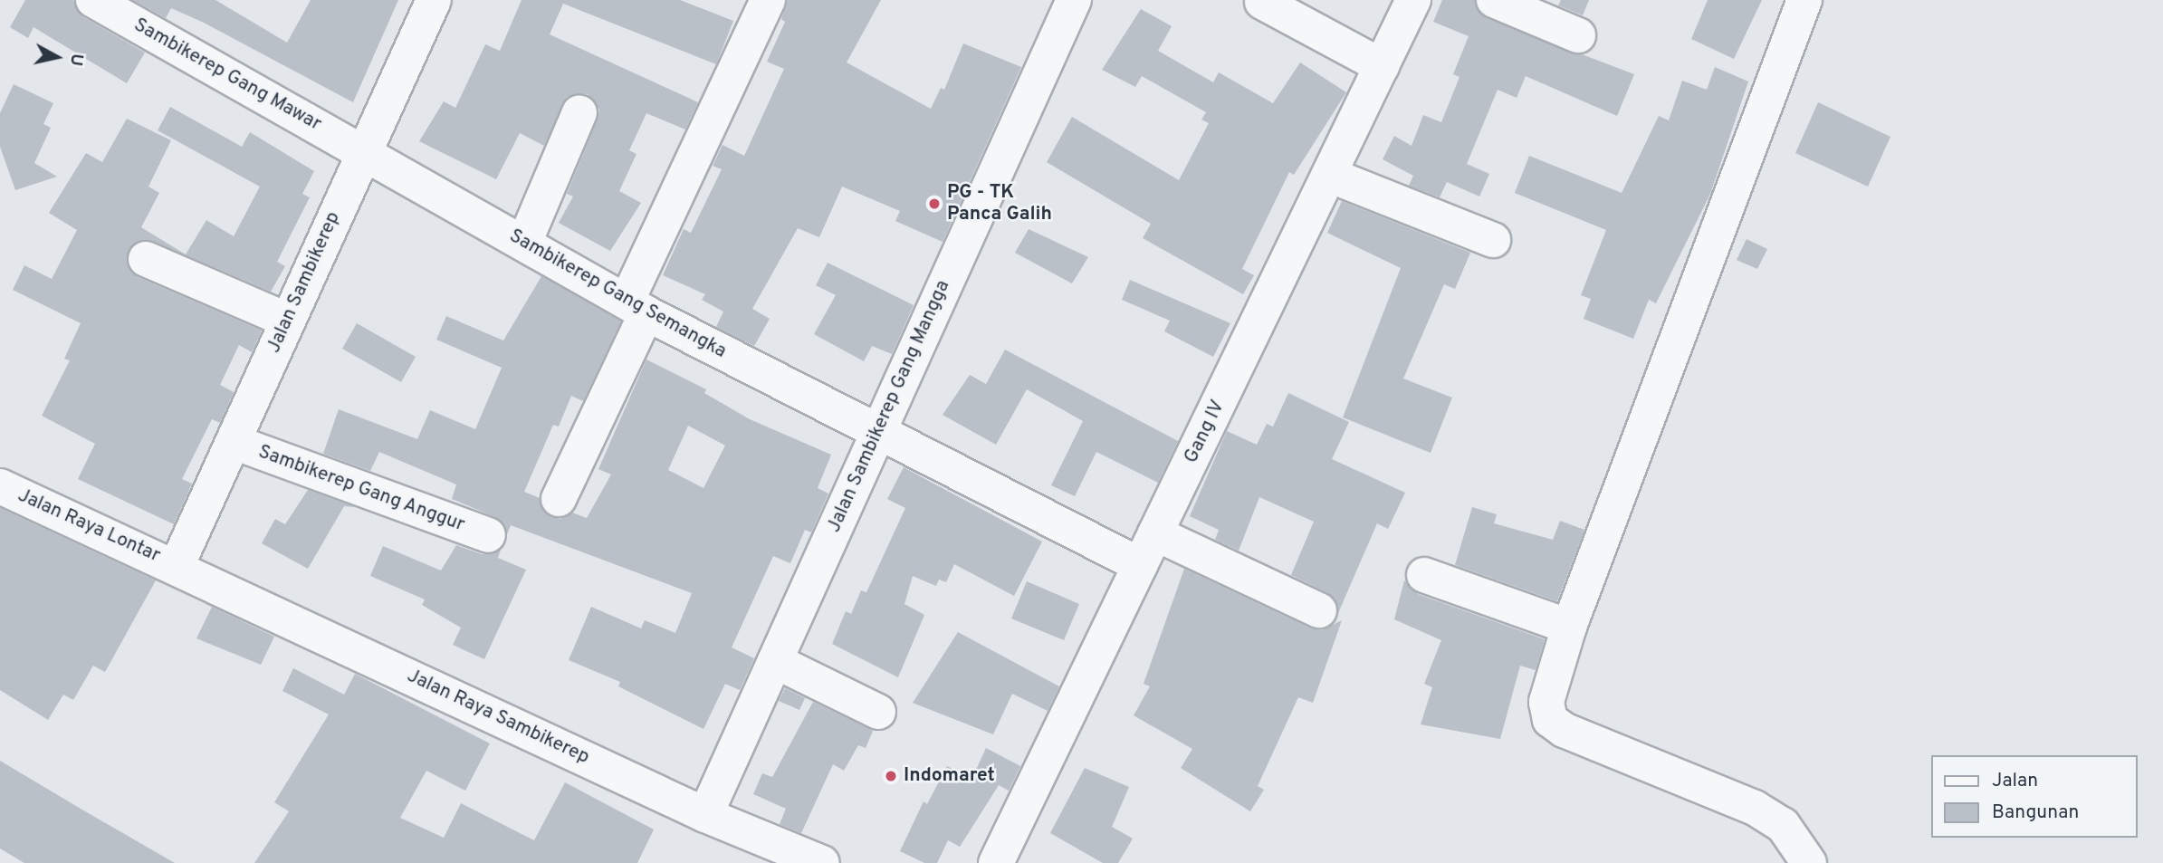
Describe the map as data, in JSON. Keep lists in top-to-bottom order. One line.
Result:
{"streets":{"street":["Sambikerep Gang Mawar","Jalan Sambikerep","Sambikerep Gang Semangka","Jalan Sambikerep Gang Mangga","Gang IV","Sambikerep Gang Anggur","Jalan Raya Lontar","Jalan Raya Sambikerep"]},"crossings":[["Sambikerep Gang Mawar","Jalan Sambikerep"],["Sambikerep Gang Mawar","Sambikerep Gang Semangka"],["Jalan Sambikerep","Sambikerep Gang Semangka"],["Jalan Sambikerep","Sambikerep Gang Anggur"],["Jalan Sambikerep","Jalan Raya Lontar"],["Jalan Sambikerep","Jalan Raya Sambikerep"],["Sambikerep Gang Semangka","Jalan Sambikerep Gang Mangga"],["Sambikerep Gang Semangka","Gang IV"],["Jalan Sambikerep Gang Mangga","Jalan Raya Sambikerep"],["Jalan Raya Lontar","Jalan Raya Sambikerep"]],"places":["PG - TK Panca Galih","Indomaret"],"legend":["Jalan","Bangunan"],"north":"right"}
